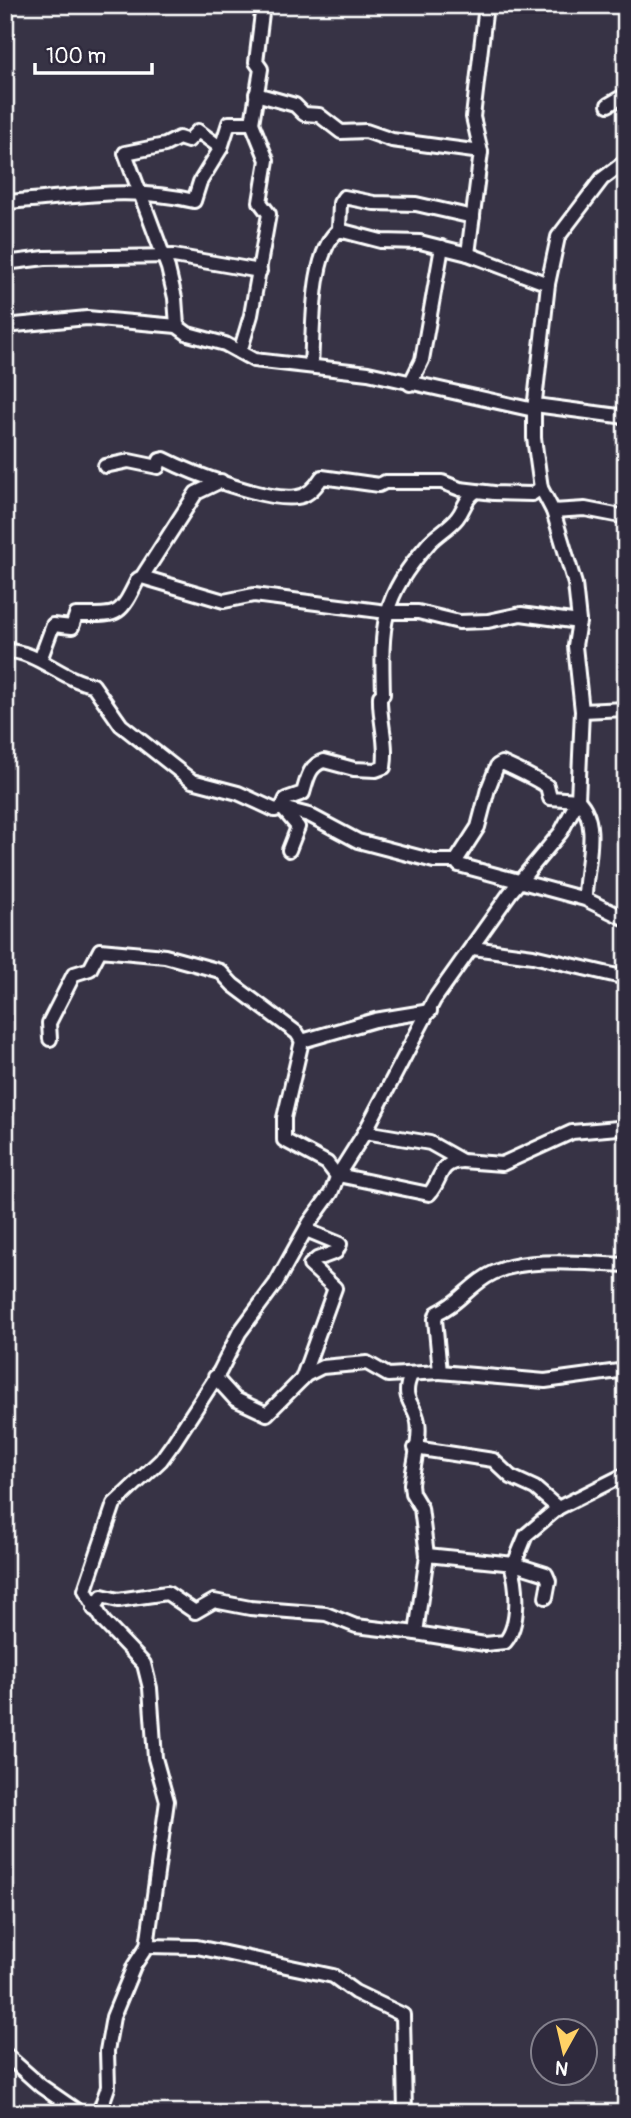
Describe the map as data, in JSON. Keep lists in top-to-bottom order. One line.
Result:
{"scale_bar":"100 m","north":"bottom"}
